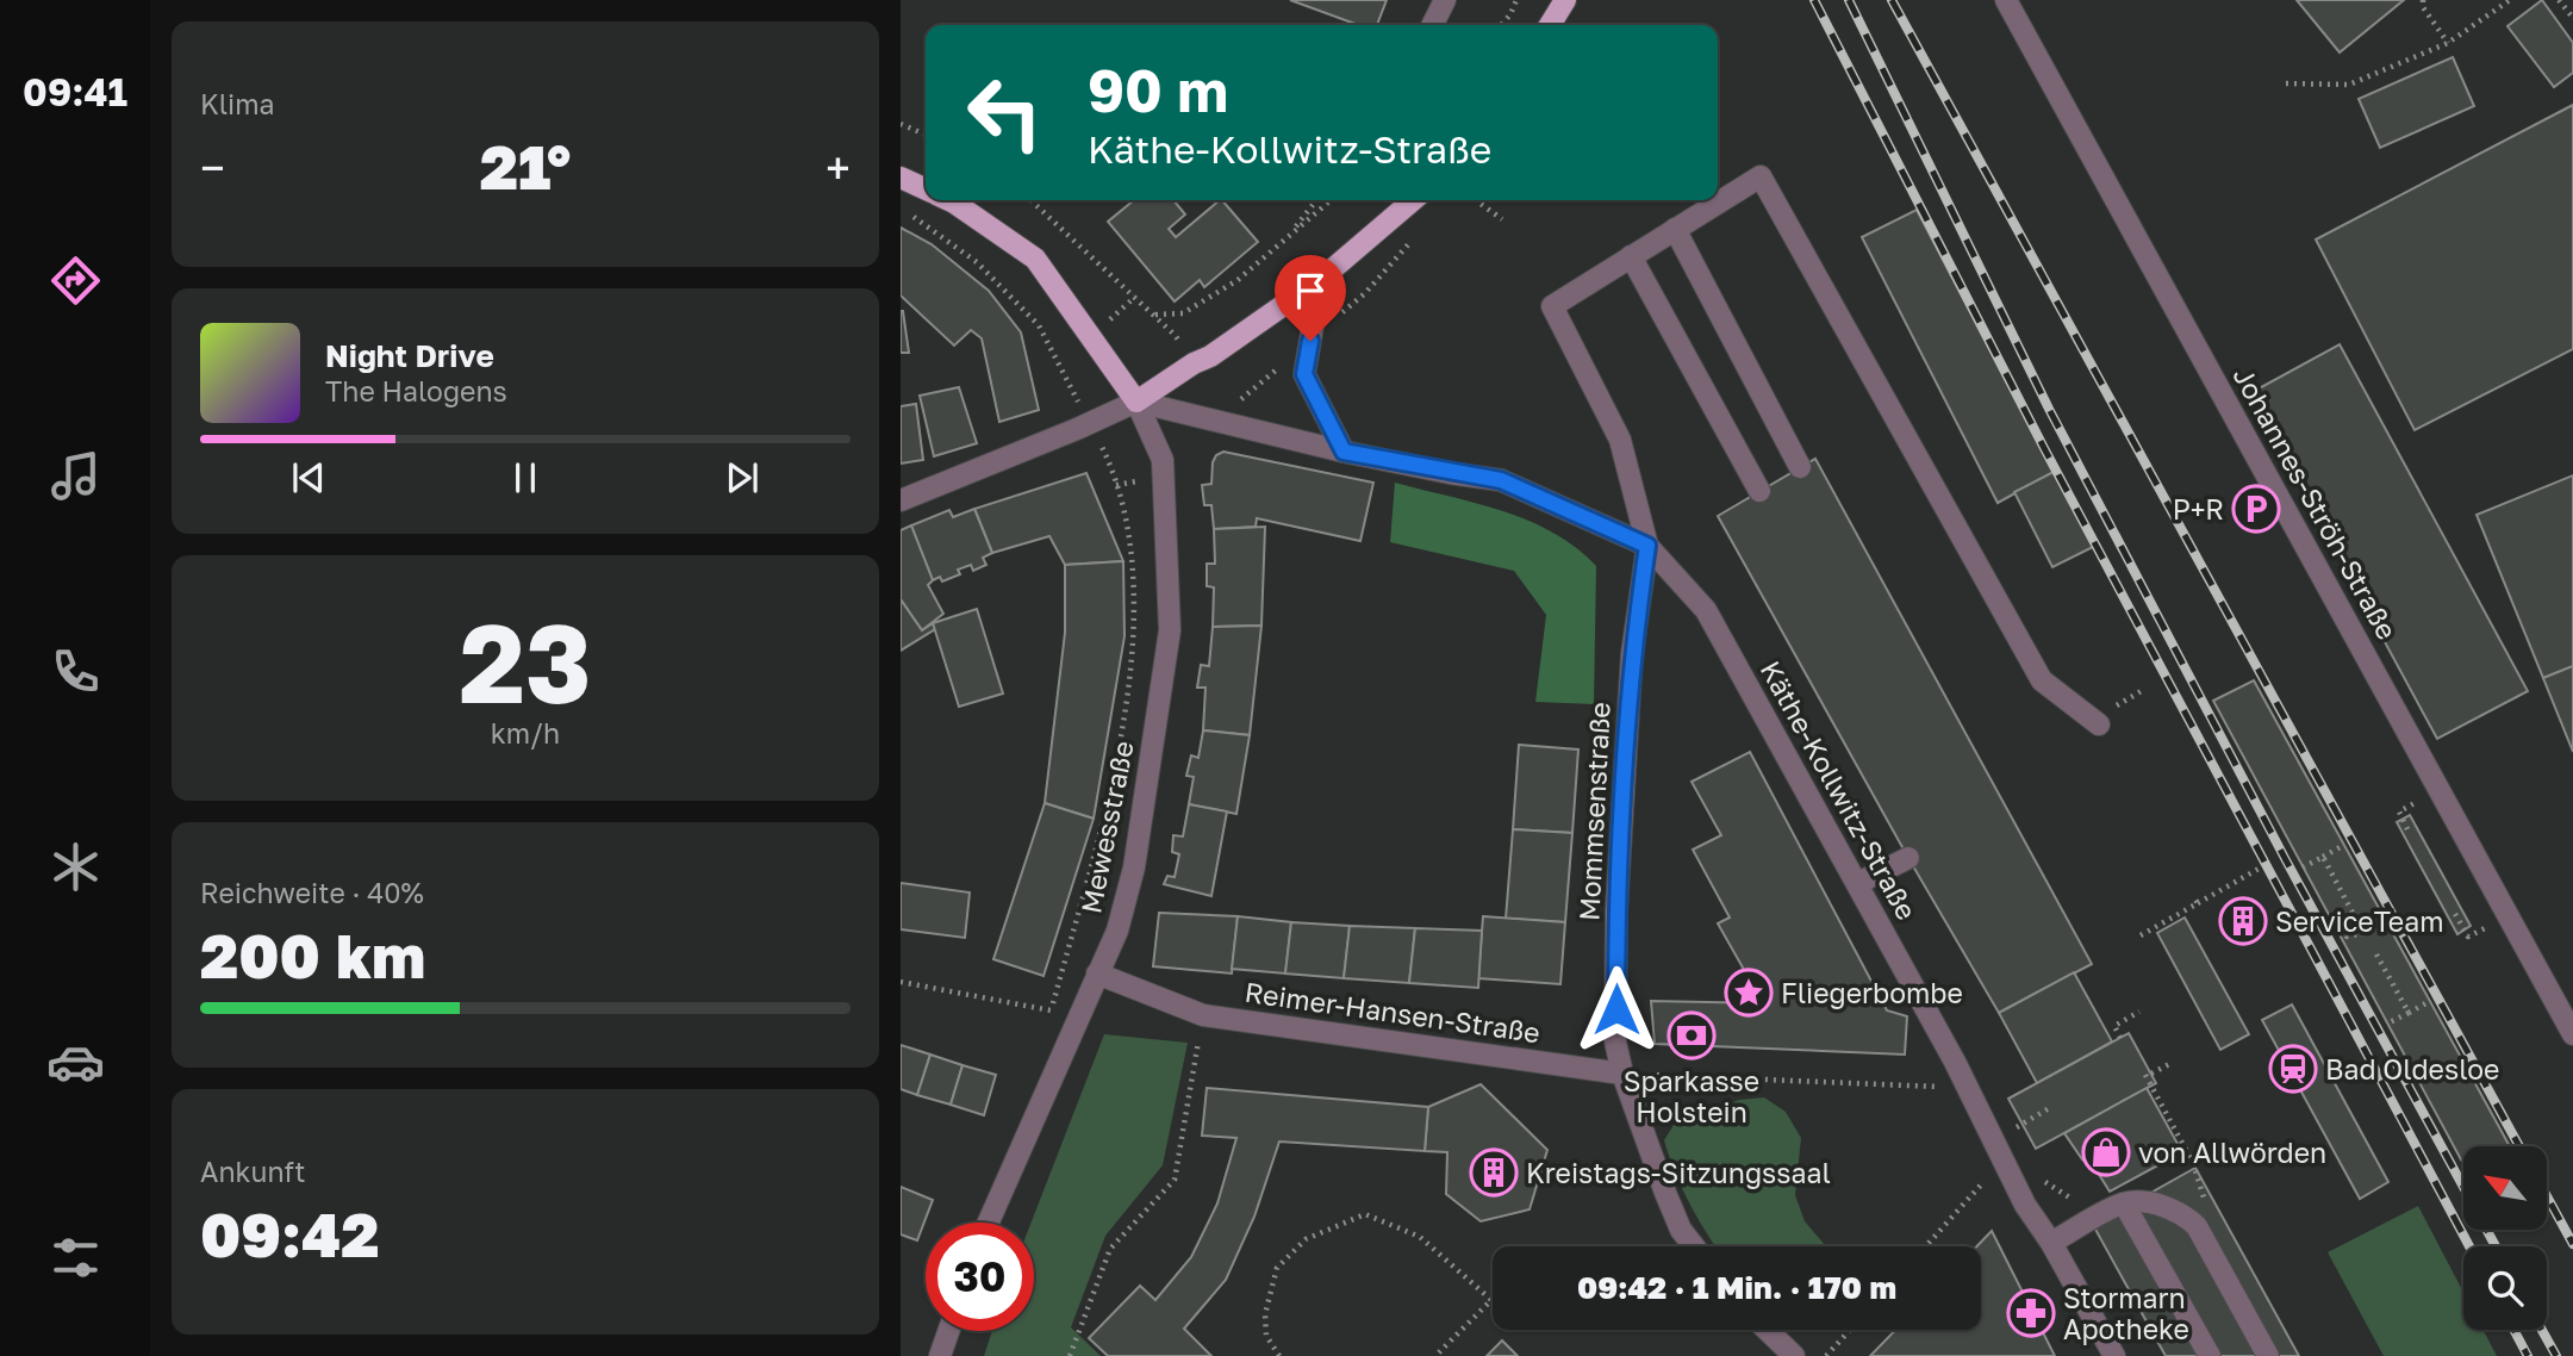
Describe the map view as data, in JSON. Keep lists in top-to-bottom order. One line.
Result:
{"streets":{"street":["Johannes-Ströh-Straße","Käthe-Kollwitz-Straße","Mommsenstraße","Mewesstraße","Reimer-Hansen-Straße"]},"crossings":[["Käthe-Kollwitz-Straße","Mommsenstraße"],["Käthe-Kollwitz-Straße","Mewesstraße"],["Mommsenstraße","Reimer-Hansen-Straße"],["Mewesstraße","Reimer-Hansen-Straße"]],"places":{"parking":["P+R"],"building":["ServiceTeam","Kreistags-Sitzungssaal"],"place":["Fliegerbombe"],"bank":["Sparkasse Holstein"],"station":["Bad Oldesloe"],"shop":["von Allwörden"],"pharmacy":["Stormarn Apotheke"]},"north":"top left","page":{"tabs":"09:41","tile":["Klima",["23","km/h"],["Reichweite · 40%","200 km"],["Ankunft","09:42"]],"turn":["90 m","Käthe-Kollwitz-Straße"],"heat":["−","21°","+"],"song":["Night Drive","The Halogens"],"limit":"30","trip":"09:42 · 1 Min. · 170 m"}}
